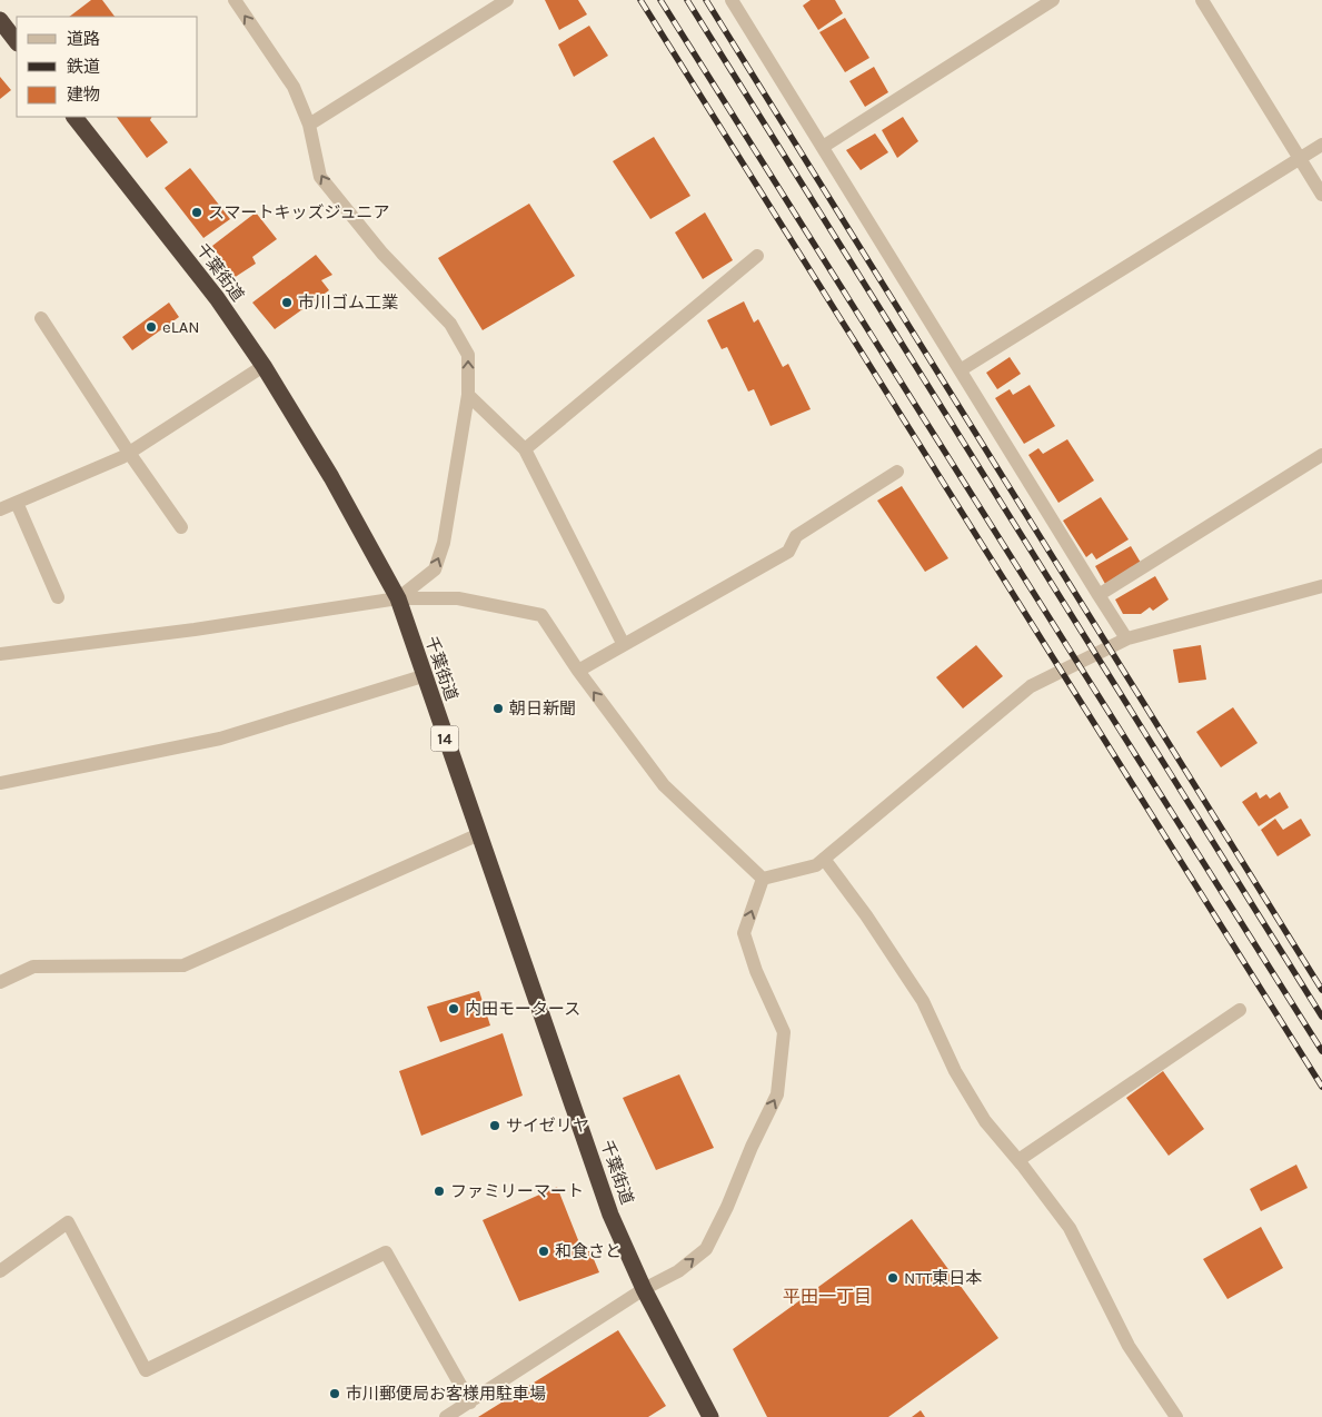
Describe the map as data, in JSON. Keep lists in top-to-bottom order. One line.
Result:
{"streets":{"highway":["千葉街道","14"]},"districts":["平田一丁目"],"places":["スマートキッズジュニア","市川ゴム工業","eLAN","朝日新聞","内田モータース","サイゼリヤ","ファミリーマート","和食さと","NTT東日本","市川郵便局お客様用駐車場"],"legend":["道路","鉄道","建物"]}
